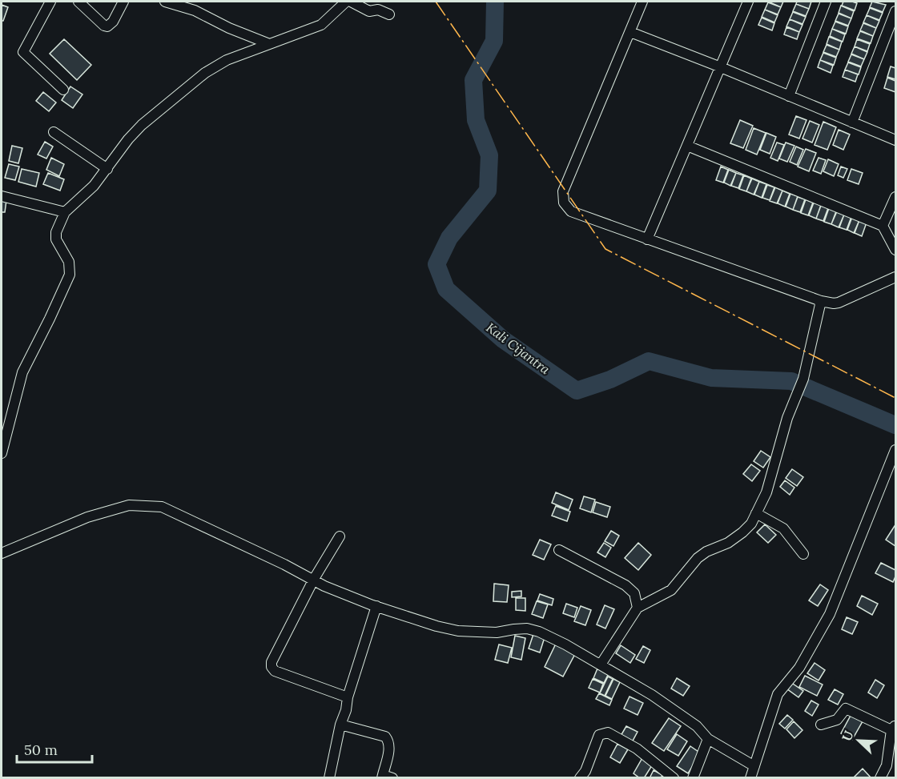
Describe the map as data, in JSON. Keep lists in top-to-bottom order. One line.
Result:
{"water":["Kali Cijantra"],"scale_bar":"50 m","north":"top left"}
